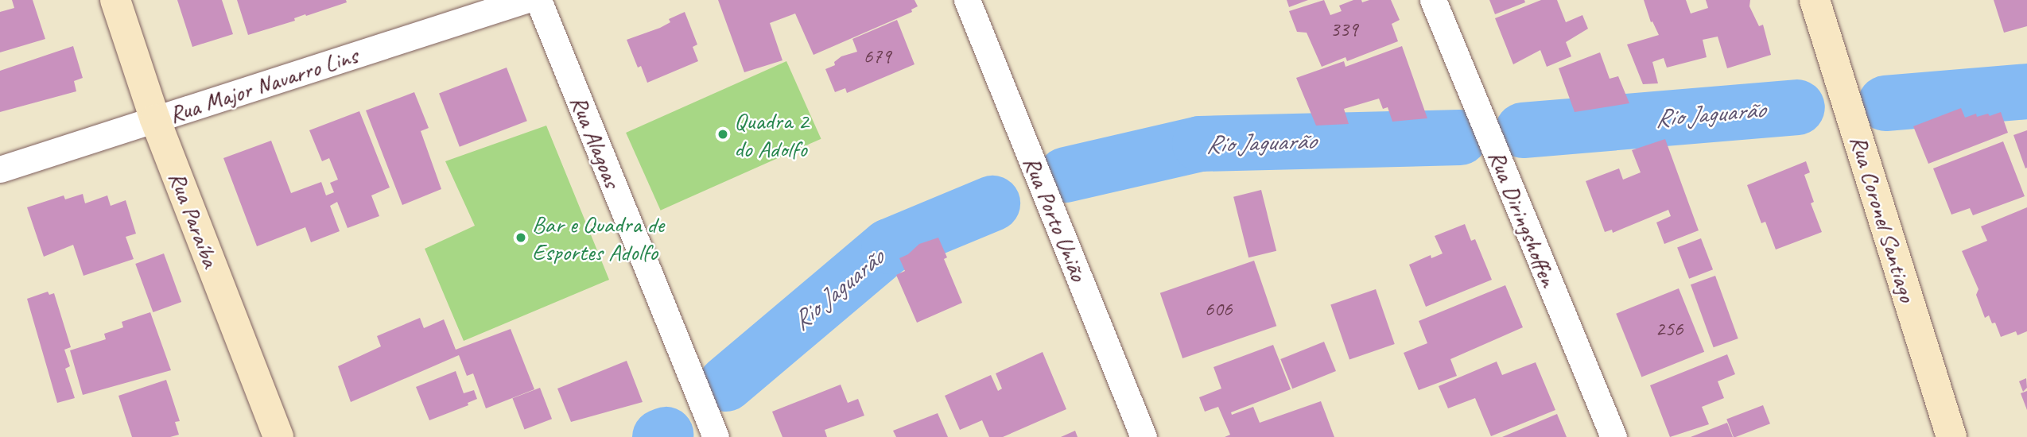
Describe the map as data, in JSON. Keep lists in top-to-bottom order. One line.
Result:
{"streets":{"street":["Rua Major Navarro Lins","Rua Alagoas","Rua Porto União","Rua Diringshoffen","Rua Coronel Santiago","Rua Paraíba"]},"crossings":[["Rua Major Navarro Lins","Rua Paraíba"]],"water":["Rio Jaguarão"],"places":["Quadra 2 do Adolfo","Bar e Quadra de Esportes Adolfo"],"house_numbers":["339","679","606","256"]}
